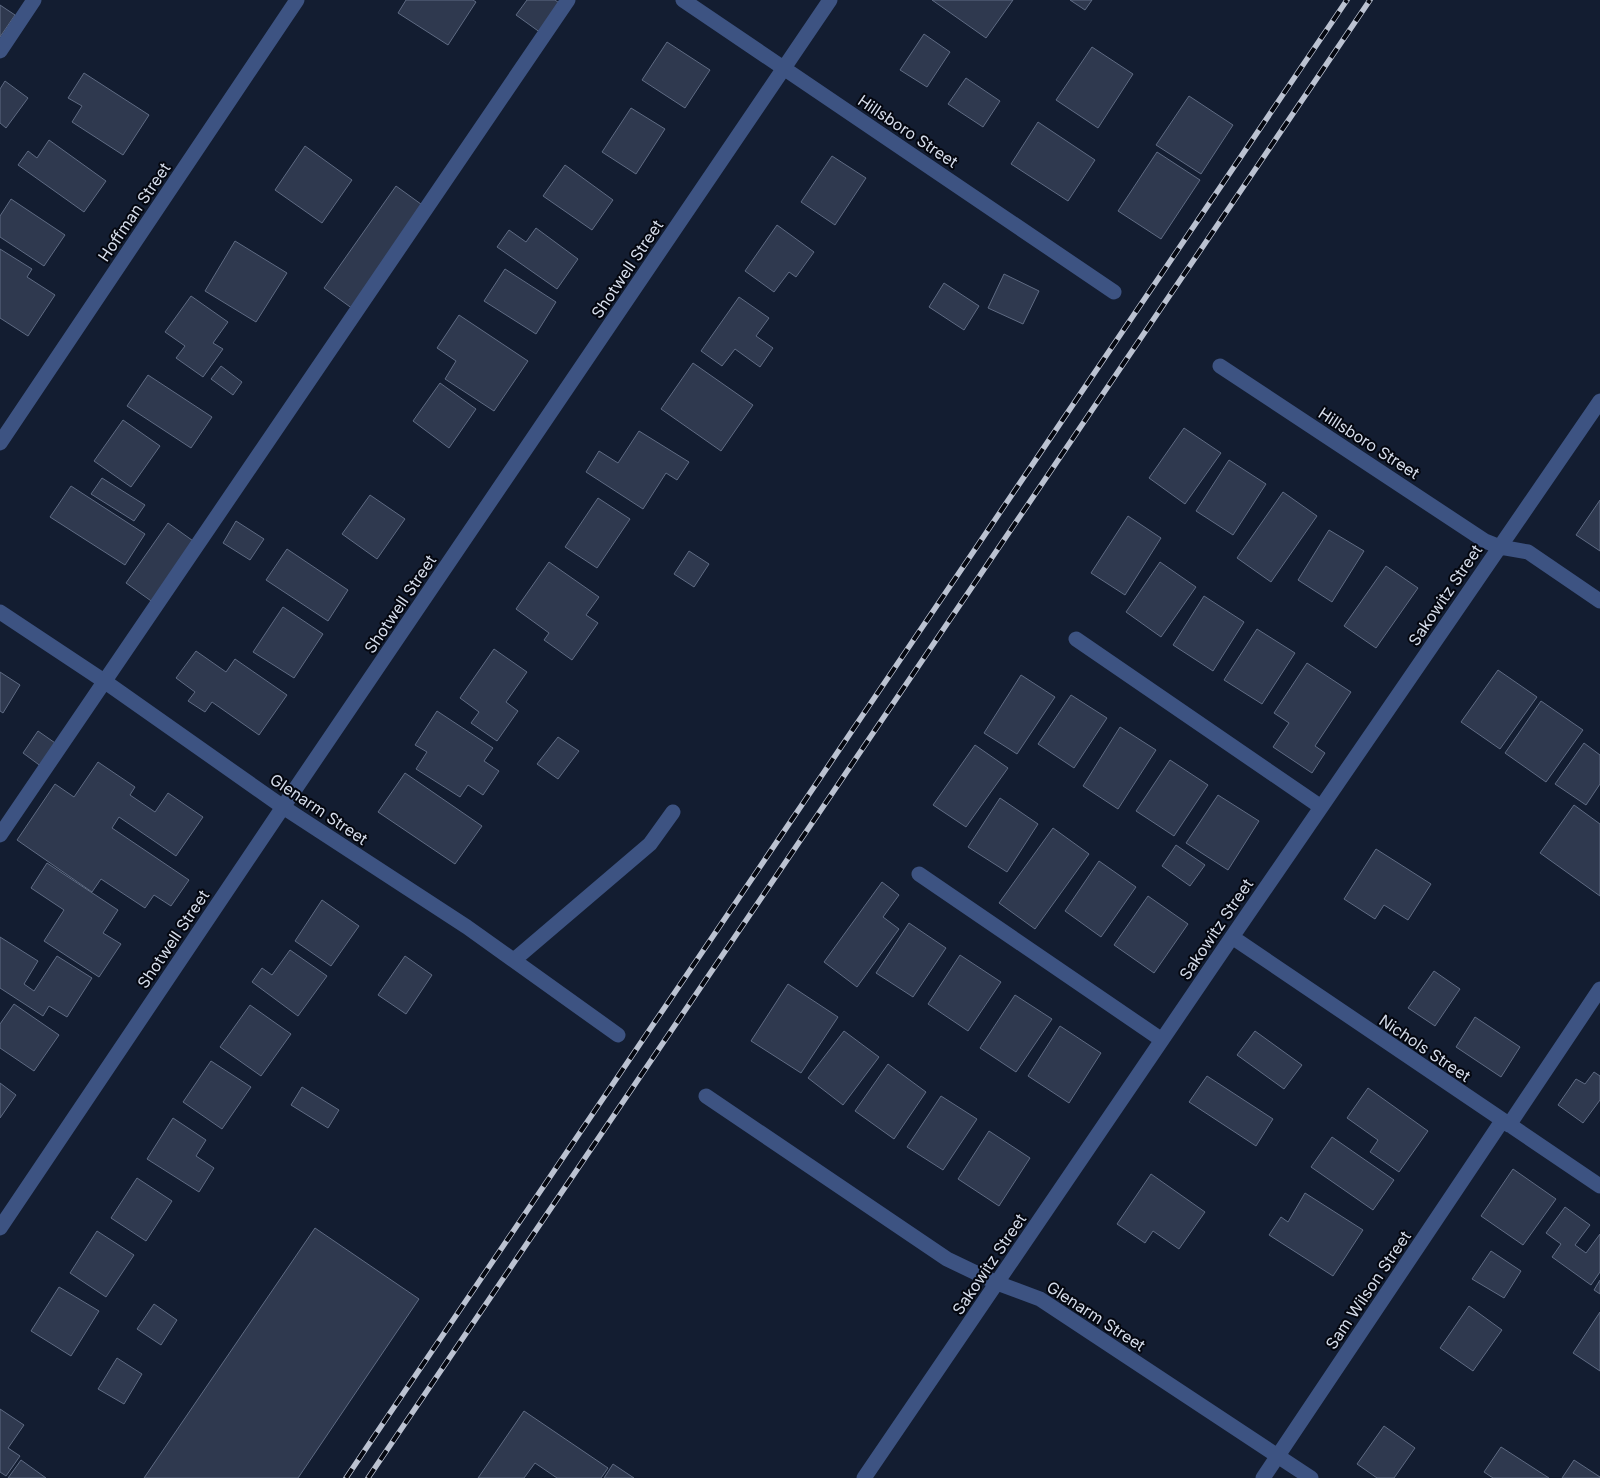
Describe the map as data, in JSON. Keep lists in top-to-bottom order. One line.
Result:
{"streets":{"street":["Hillsboro Street","Hoffman Street","Shotwell Street","Sakowitz Street","Glenarm Street","Nichols Street","Sam Wilson Street"]},"crossings":[["Hillsboro Street","Shotwell Street"],["Hillsboro Street","Sakowitz Street"],["Shotwell Street","Glenarm Street"],["Sakowitz Street","Glenarm Street"],["Sakowitz Street","Nichols Street"],["Glenarm Street","Sam Wilson Street"],["Nichols Street","Sam Wilson Street"]]}
